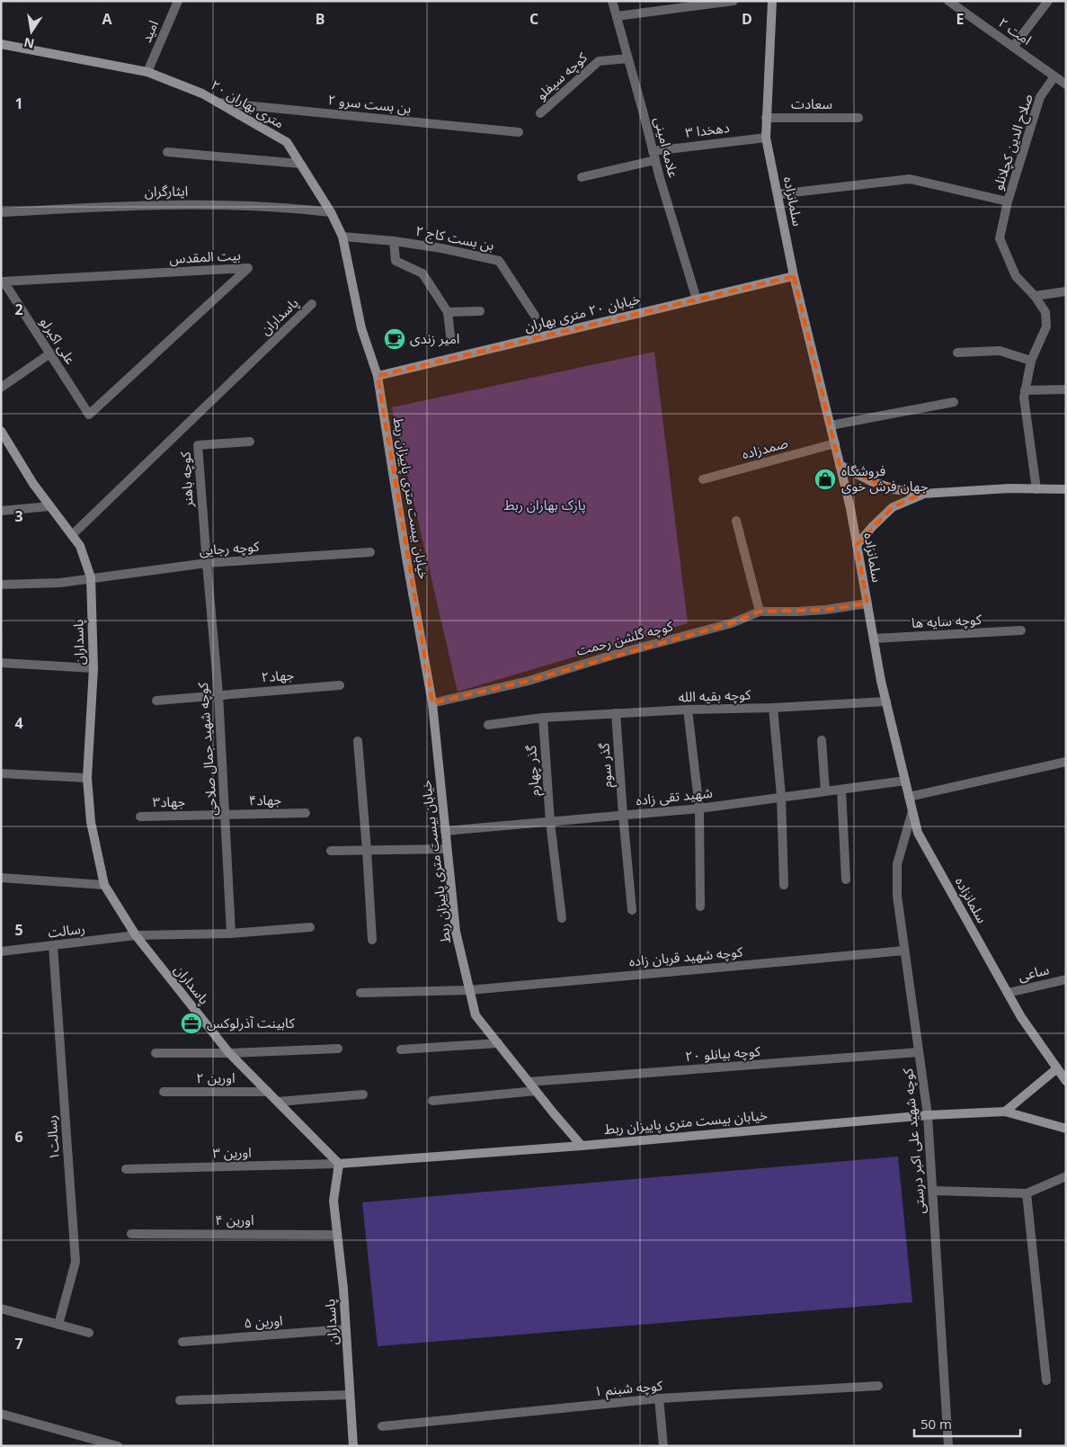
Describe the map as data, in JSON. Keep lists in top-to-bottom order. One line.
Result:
{"streets":{"street":["امید","امت ۲","کوچه سیفلو","۲۰ متری بهاران","بن بست سرو ۲","سعادت","دهخدا ۳","صلاح الدین کچلانلو","علامه امینی","ایثارگران","سلمانزاده","بن بست کاج ۲","بیت المقدس","خیابان ۲۰ متری بهاران","پاسداران","علی اکبرلو","صمدزاده","کوچه باهنر","خیابان بیست متری پاییزان ربط","کوچه رجایی","کوچه سایه ها","کوچه گلشن رحمت","جهاد۲","کوچه بقیه الله","کوچه شهید جمال صلاحی","گذر سوم","گذر چهارم","شهید تقی زاده","جهاد۴","جهاد۳","رسالت","کوچه شهید قربان زاده","ساعی","کوچه بیانلو ۲۰","اورین ۲","رسالت۱","کوچه شهید علی اکبر درستی","اورین ۳","اورین ۴","اورین ۵","کوچه شبنم ۱"]},"crossings":[["امید","۲۰ متری بهاران"],["امت ۲","صلاح الدین کچلانلو"],["کوچه سیفلو","علامه امینی"],["۲۰ متری بهاران","بن بست سرو ۲"],["۲۰ متری بهاران","ایثارگران"],["۲۰ متری بهاران","بن بست کاج ۲"],["۲۰ متری بهاران","خیابان ۲۰ متری بهاران"],["۲۰ متری بهاران","خیابان بیست متری پاییزان ربط"],["سعادت","سلمانزاده"],["دهخدا ۳","علامه امینی"],["دهخدا ۳","سلمانزاده"],["صلاح الدین کچلانلو","سلمانزاده"],["علامه امینی","خیابان ۲۰ متری بهاران"],["سلمانزاده","خیابان ۲۰ متری بهاران"],["سلمانزاده","صمدزاده"],["سلمانزاده","کوچه سایه ها"],["سلمانزاده","کوچه گلشن رحمت"],["سلمانزاده","کوچه بقیه الله"],["سلمانزاده","شهید تقی زاده"],["سلمانزاده","ساعی"],["سلمانزاده","کوچه شهید علی اکبر درستی"],["بیت المقدس","علی اکبرلو"],["خیابان ۲۰ متری بهاران","خیابان بیست متری پاییزان ربط"],["پاسداران","کوچه رجایی"],["پاسداران","رسالت"],["پاسداران","اورین ۲"],["پاسداران","اورین ۳"],["پاسداران","اورین ۴"],["پاسداران","اورین ۵"],["کوچه باهنر","کوچه رجایی"],["کوچه باهنر","کوچه شهید جمال صلاحی"],["خیابان بیست متری پاییزان ربط","کوچه گلشن رحمت"],["خیابان بیست متری پاییزان ربط","شهید تقی زاده"],["خیابان بیست متری پاییزان ربط","کوچه شهید قربان زاده"],["خیابان بیست متری پاییزان ربط","کوچه بیانلو ۲۰"],["خیابان بیست متری پاییزان ربط","کوچه شهید علی اکبر درستی"],["کوچه رجایی","کوچه شهید جمال صلاحی"],["جهاد۲","کوچه شهید جمال صلاحی"],["کوچه بقیه الله","گذر سوم"],["کوچه بقیه الله","گذر چهارم"],["کوچه شهید جمال صلاحی","جهاد۴"],["کوچه شهید جمال صلاحی","جهاد۳"],["کوچه شهید جمال صلاحی","رسالت"],["گذر سوم","شهید تقی زاده"],["گذر چهارم","شهید تقی زاده"],["جهاد۴","جهاد۳"],["رسالت","رسالت۱"],["کوچه شهید قربان زاده","کوچه شهید علی اکبر درستی"],["کوچه بیانلو ۲۰","کوچه شهید علی اکبر درستی"]],"parks":["پارک بهاران ربط"],"places":{"cafe":["امیر زندی"],"shop":["فروشگاه جهان فرش خوی"],"office":["کابینت آذرلوکس"]},"scale_bar":"50 m","north":"bottom","grid":{"columns":["A","B","C","D","E"],"rows":["1","2","3","4","5","6","7"]}}
